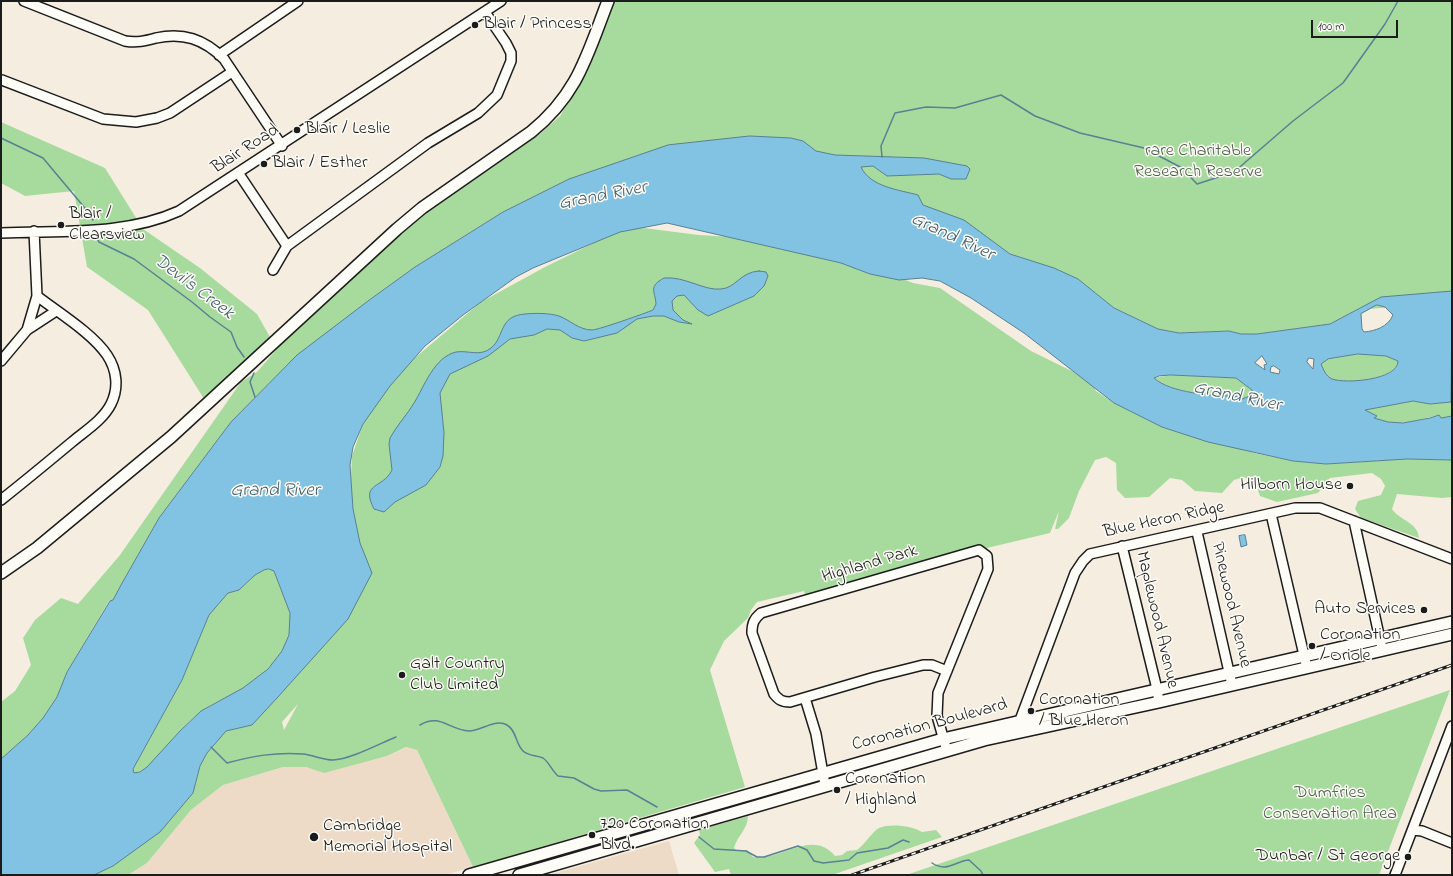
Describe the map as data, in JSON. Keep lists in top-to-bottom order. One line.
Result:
{"streets":{"main road":["Coronation Boulevard"],"street":["Blair Road","Blue Heron Ridge","Highland Park","Pinewood Avenue","Maplewood Avenue"]},"crossings":[["Blue Heron Ridge","Pinewood Avenue"],["Blue Heron Ridge","Maplewood Avenue"],["Blue Heron Ridge","Coronation Boulevard"],["Highland Park","Coronation Boulevard"],["Pinewood Avenue","Coronation Boulevard"],["Maplewood Avenue","Coronation Boulevard"]],"water":["Grand River","Devil's Creek"],"parks":["rare Charitable Research Reserve","Dumfries Conservation Area"],"places":["Blair / Princess","Blair / Leslie","Blair / Esther","Blair / Clearsview","Hilborn House","Auto Services","Coronation / Oriole","Galt Country Club Limited","Coronation / Blue Heron","Coronation / Highland","720 Coronation Blvd.","Cambridge Memorial Hospital","Dunbar / St George"],"scale_bar":"100 m"}
